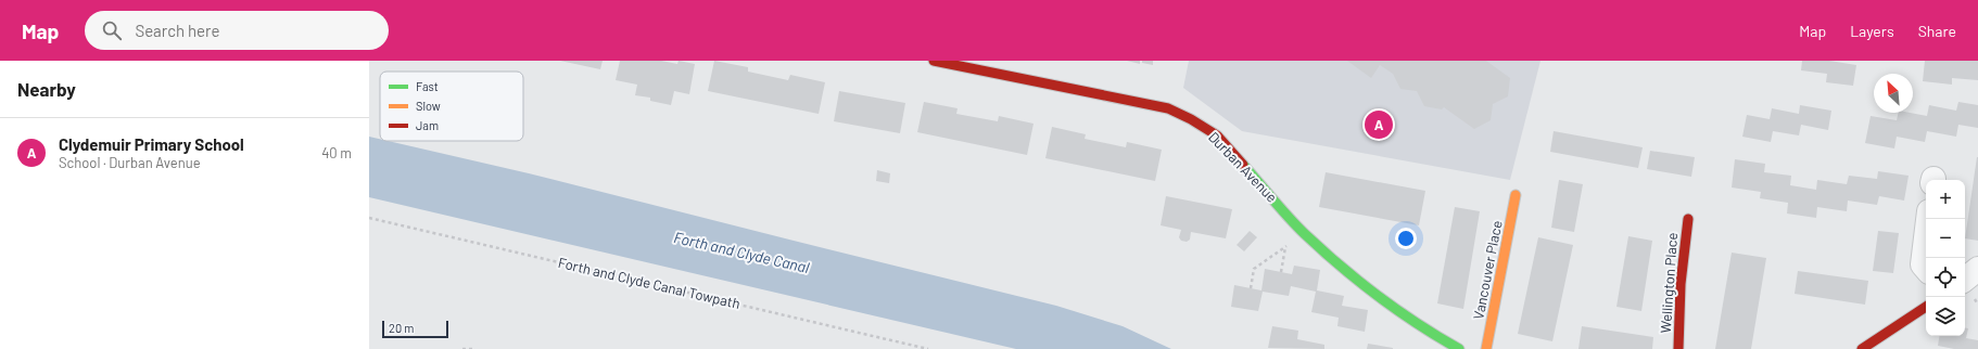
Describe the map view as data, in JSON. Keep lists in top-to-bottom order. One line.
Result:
{"streets":{"street":["Durban Avenue","Vancouver Place","Wellington Place"],"path":["Forth and Clyde Canal Towpath"]},"water":["Forth and Clyde Canal"],"legend":["Fast","Slow","Jam"],"scale_bar":"20 m","north":"top left","page":{"header":"Map","search":"Search here","nav":["Map","Layers","Share"],"heading":"Nearby","pins":"A","list":[{"mark":"A","name":"Clydemuir Primary School","note":"School · Durban Avenue","value":"40 m"}],"map_buttons":["+","−"],"scale":"20 m"}}
